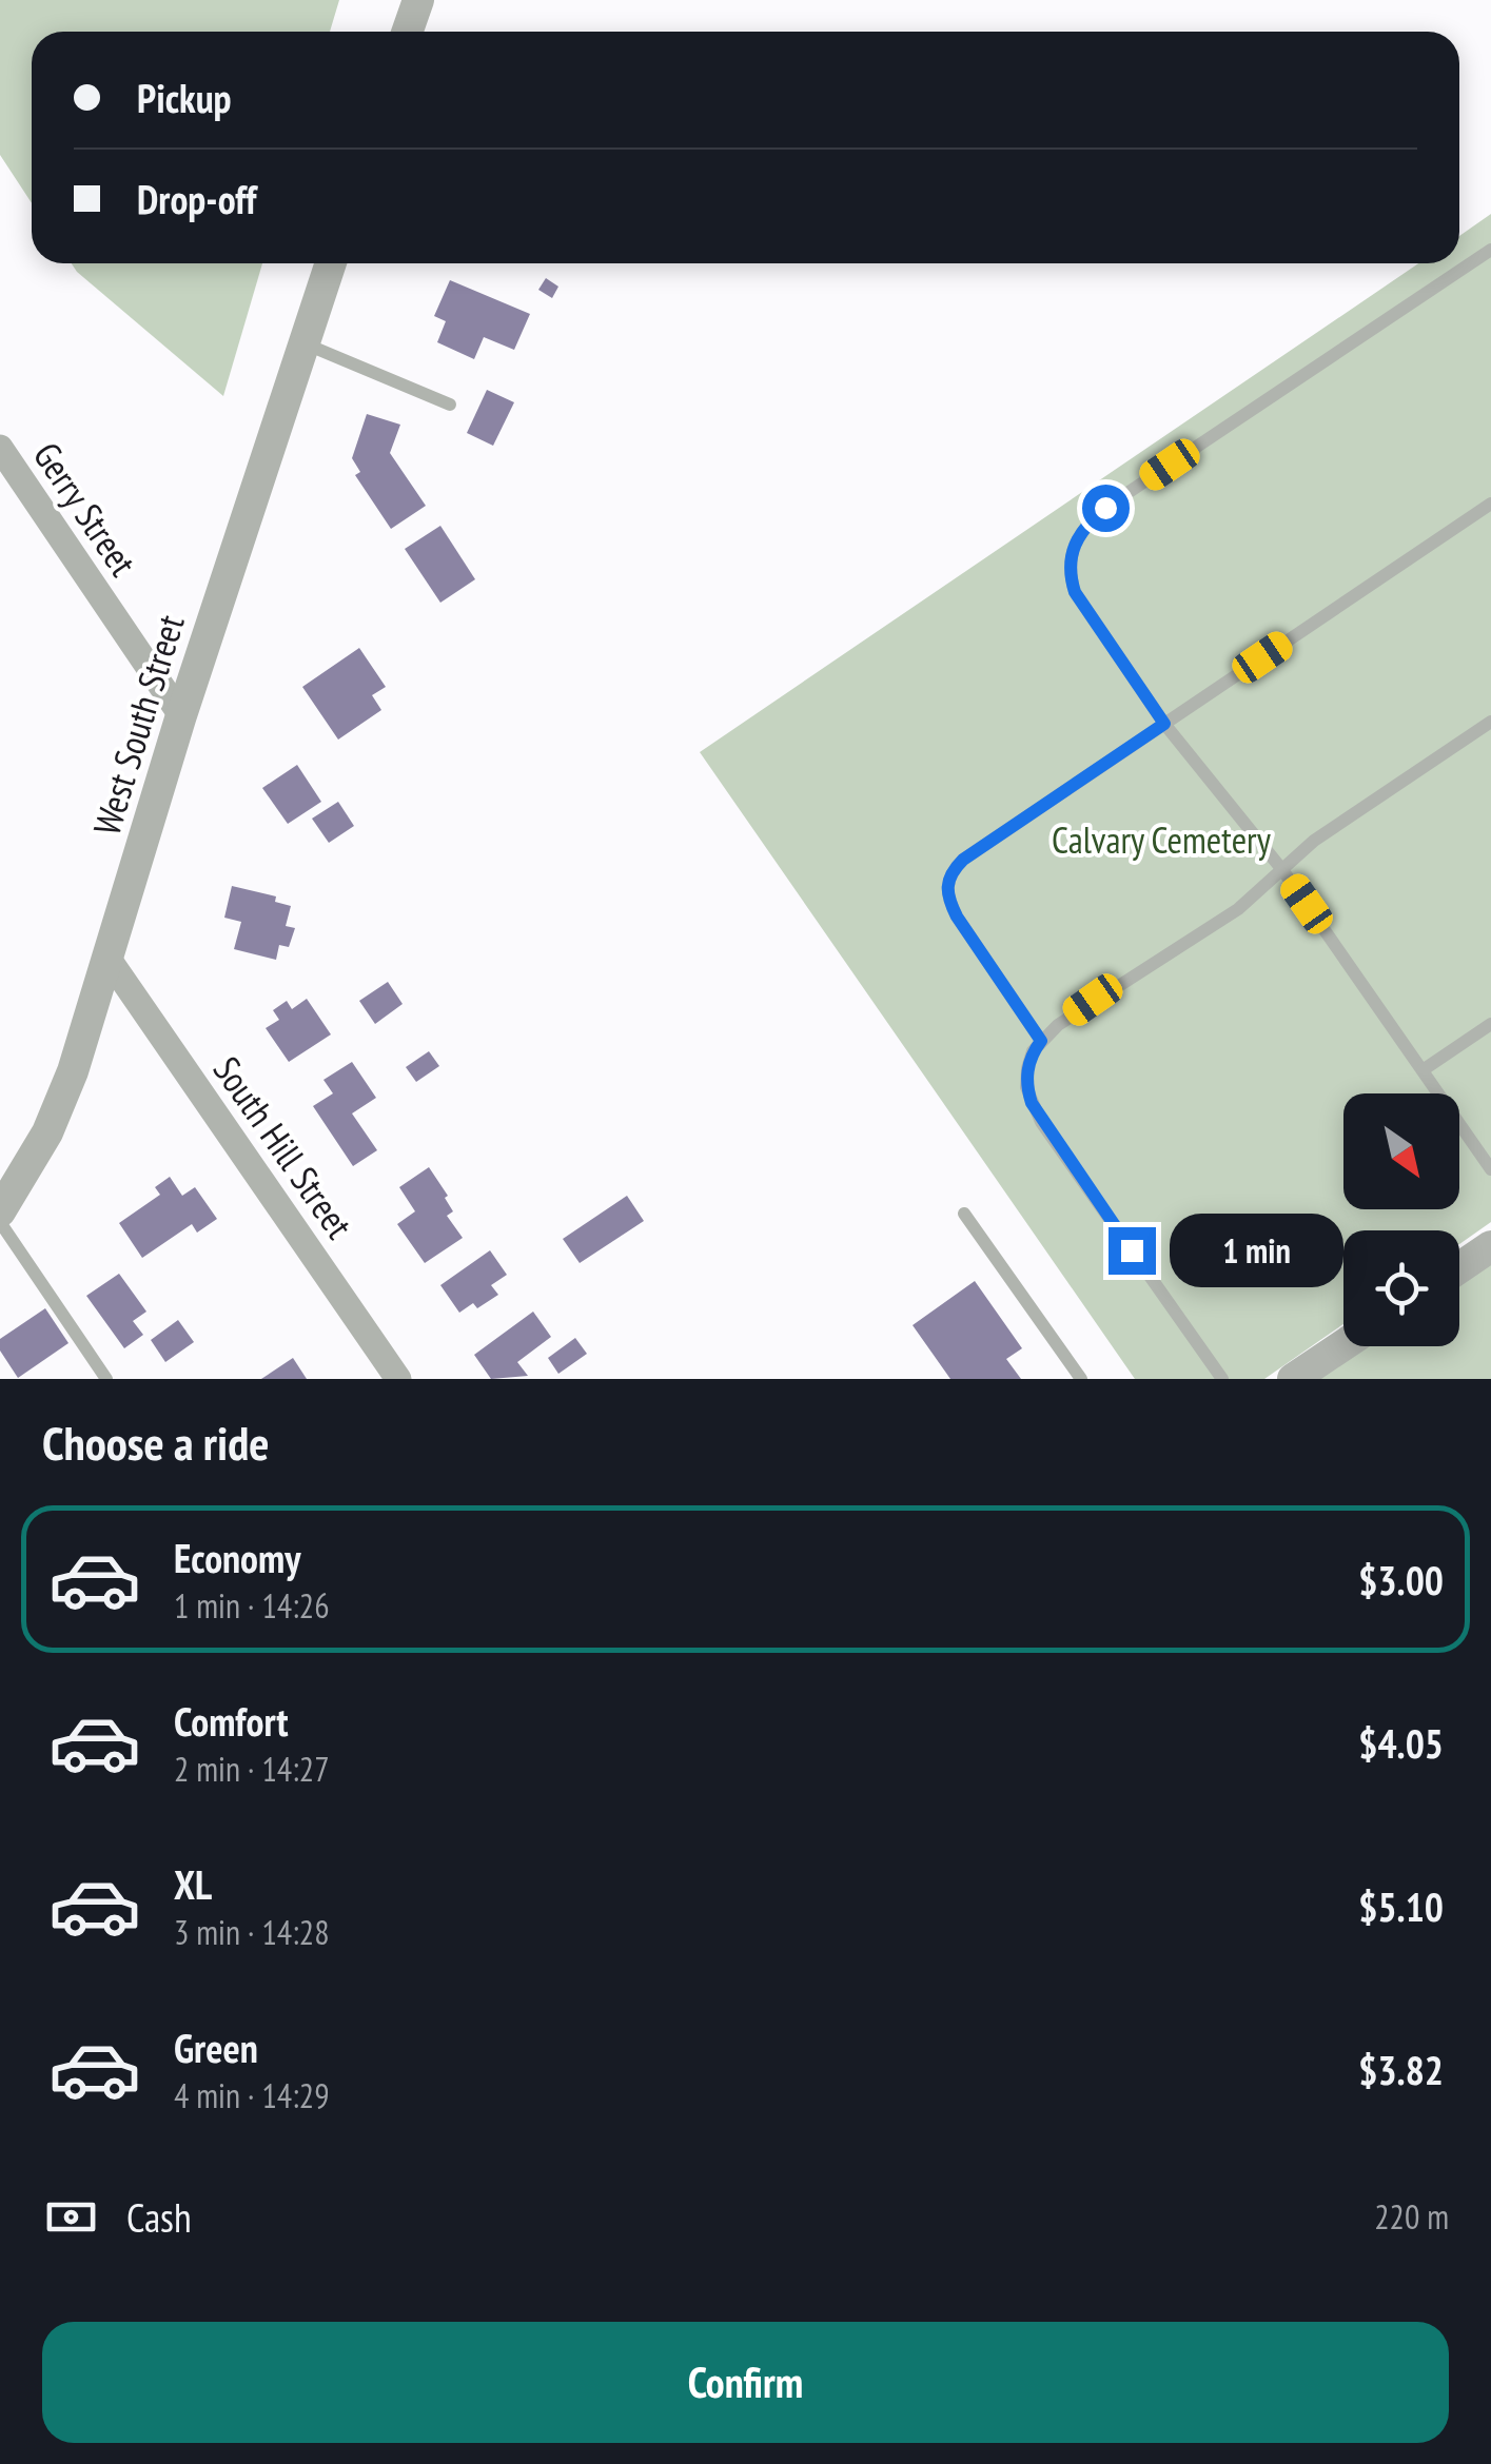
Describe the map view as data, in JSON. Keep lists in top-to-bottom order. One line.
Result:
{"streets":{"street":["Gerry Street","West South Street","South Hill Street"]},"crossings":[["Gerry Street","West South Street"],["West South Street","South Hill Street"]],"parks":["Calvary Cemetery"],"north":"bottom right","page":{"banner":["Pickup","Drop-off"],"bubble":"1 min","heading":"Choose a ride","list":[{"name":"Economy","note":"1 min · 14:26","value":"$3.00"},{"name":"Comfort","note":"2 min · 14:27","value":"$4.05"},{"name":"XL","note":"3 min · 14:28","value":"$5.10"},{"name":"Green","note":"4 min · 14:29","value":"$3.82"}],"pay":["Cash","220 m"],"buttons":"Confirm"}}
